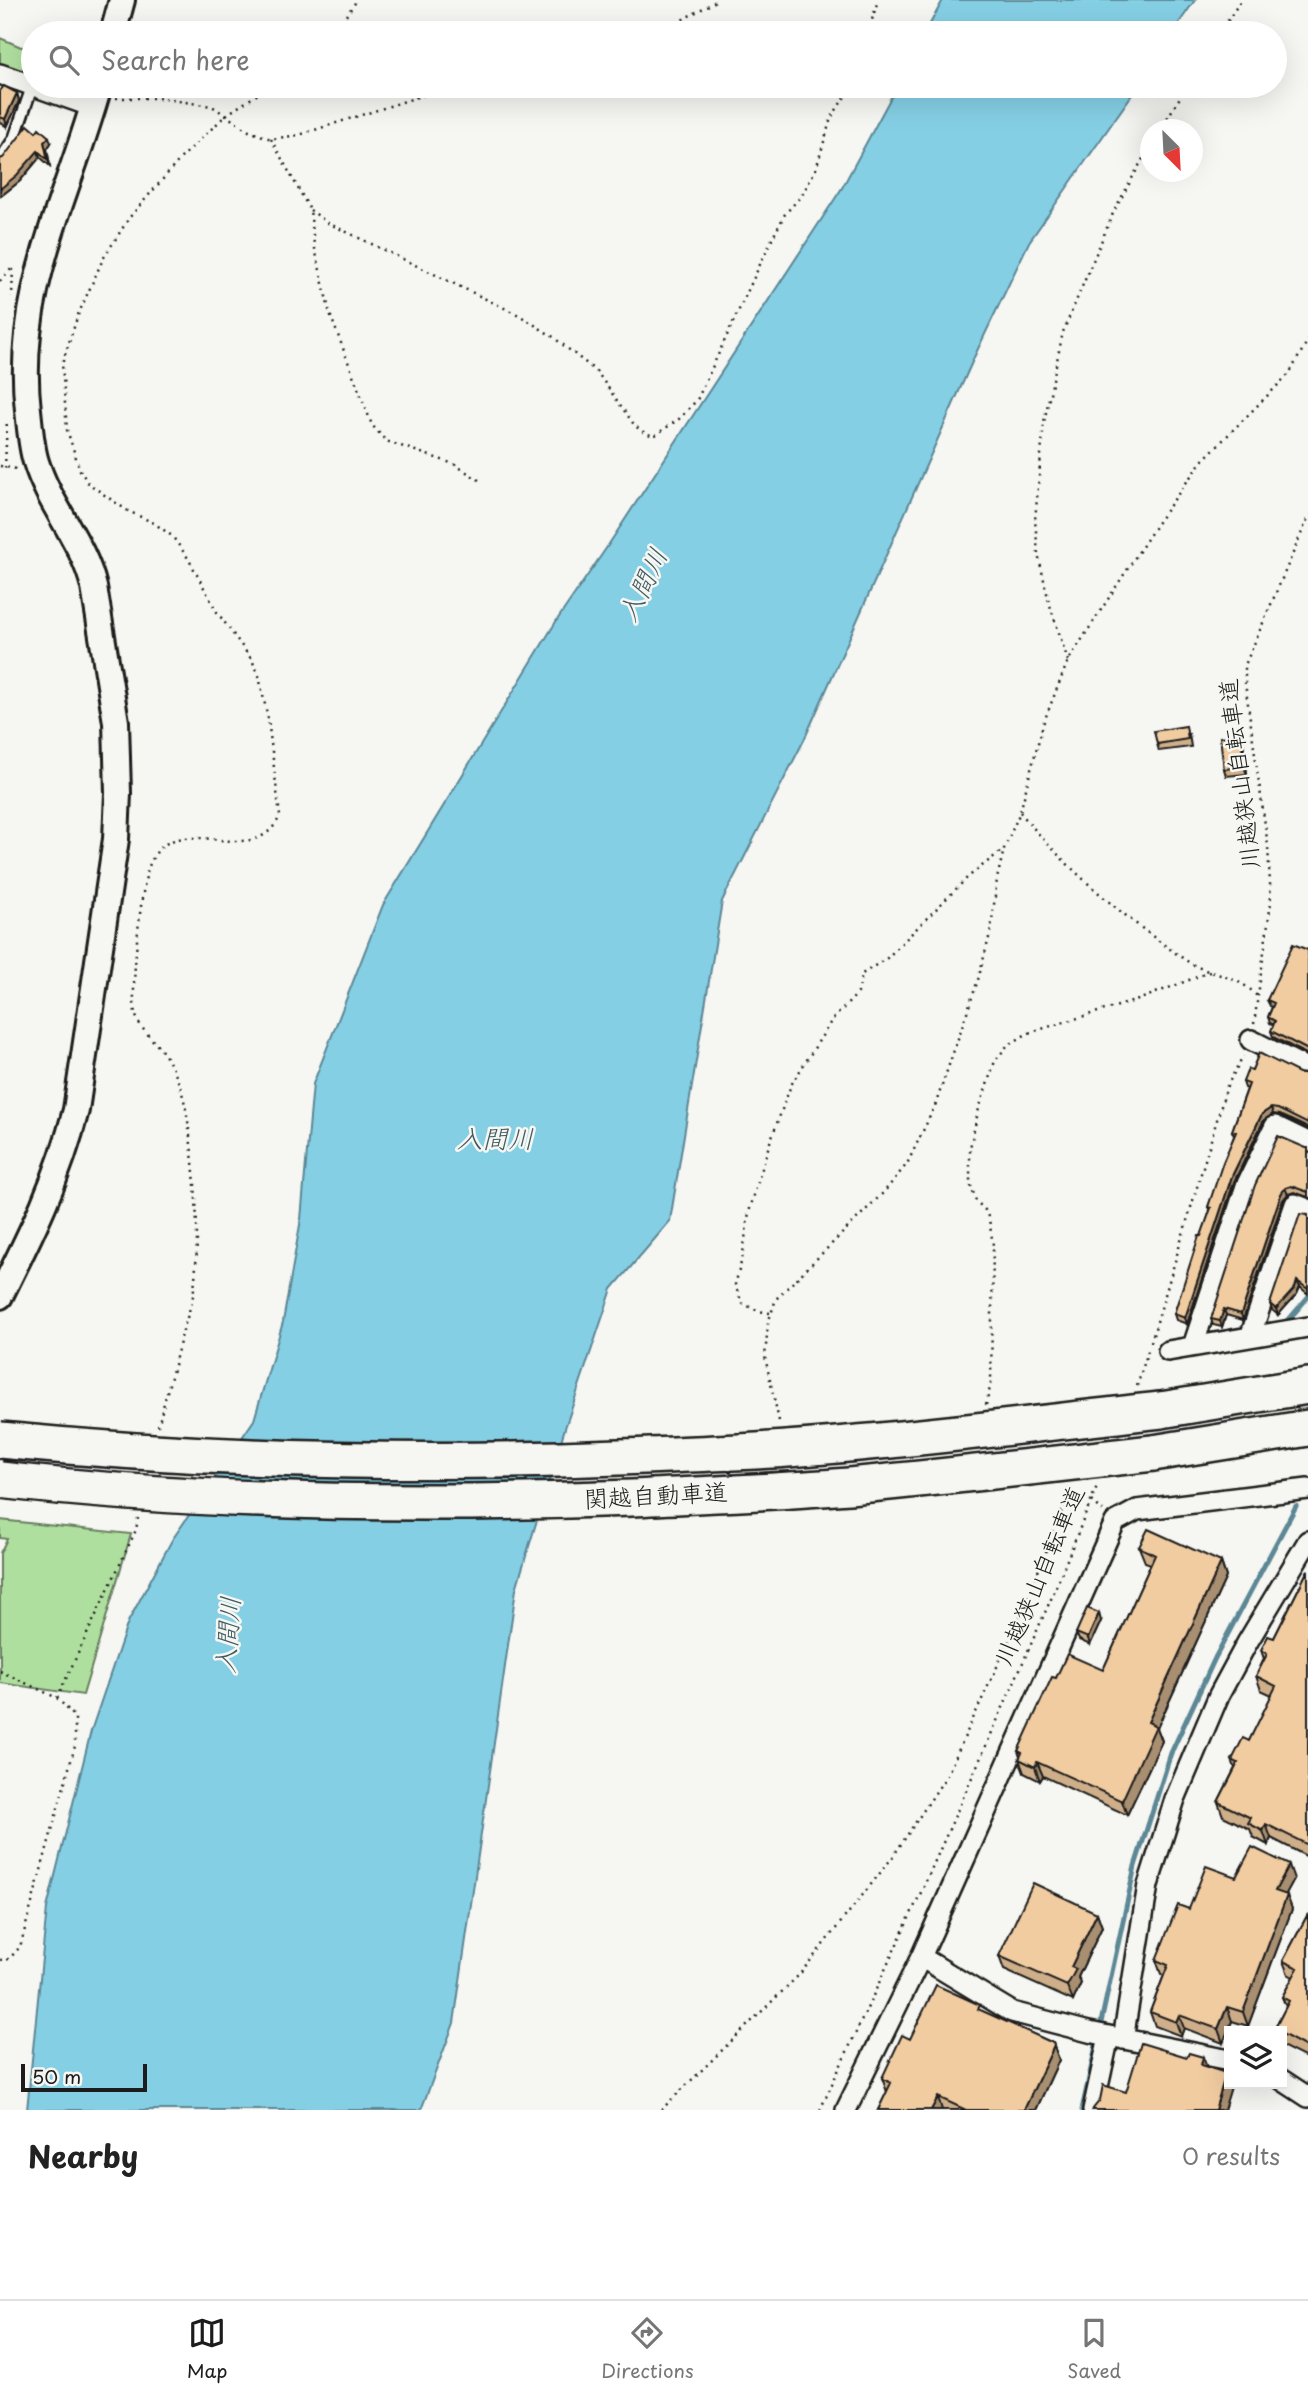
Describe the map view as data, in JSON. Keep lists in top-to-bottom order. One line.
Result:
{"streets":{"highway":["関越自動車道"],"path":["川越狭山自転車道"]},"water":["入間川"],"scale_bar":"50 m","north":"bottom right","page":{"search":"Search here","scale":"50 m","heading":["Nearby","0 results"],"nav":["Map","Directions","Saved"]}}
